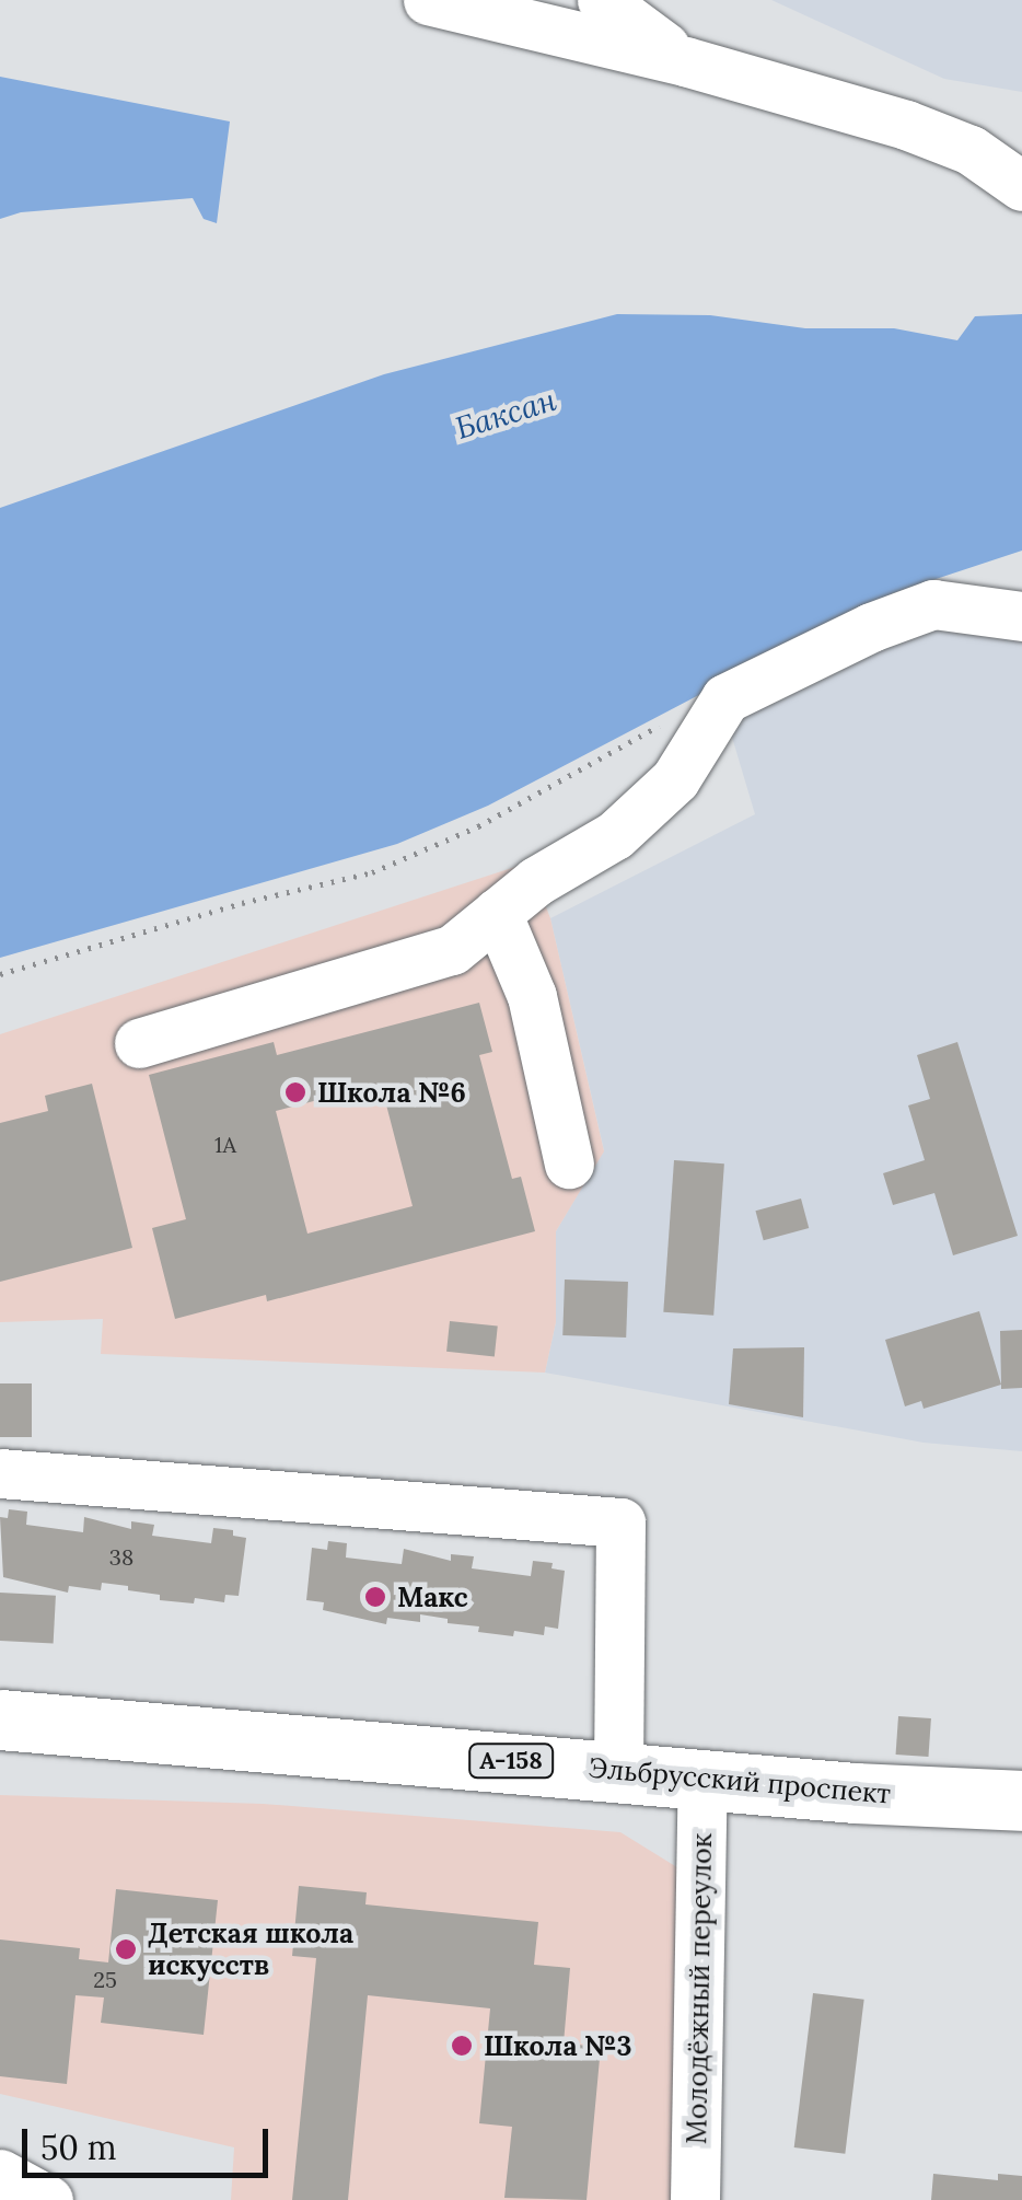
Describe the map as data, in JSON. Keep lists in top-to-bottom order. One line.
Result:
{"streets":{"main road":["А-158","Эльбрусский проспект"],"street":["Молодёжный переулок"]},"crossings":[["Эльбрусский проспект","Молодёжный переулок"]],"water":["Баксан"],"places":["Школа №6","Макс","Детская школа искусств","Школа №3"],"house_numbers":["1А","38","25"],"scale_bar":"50 m"}
